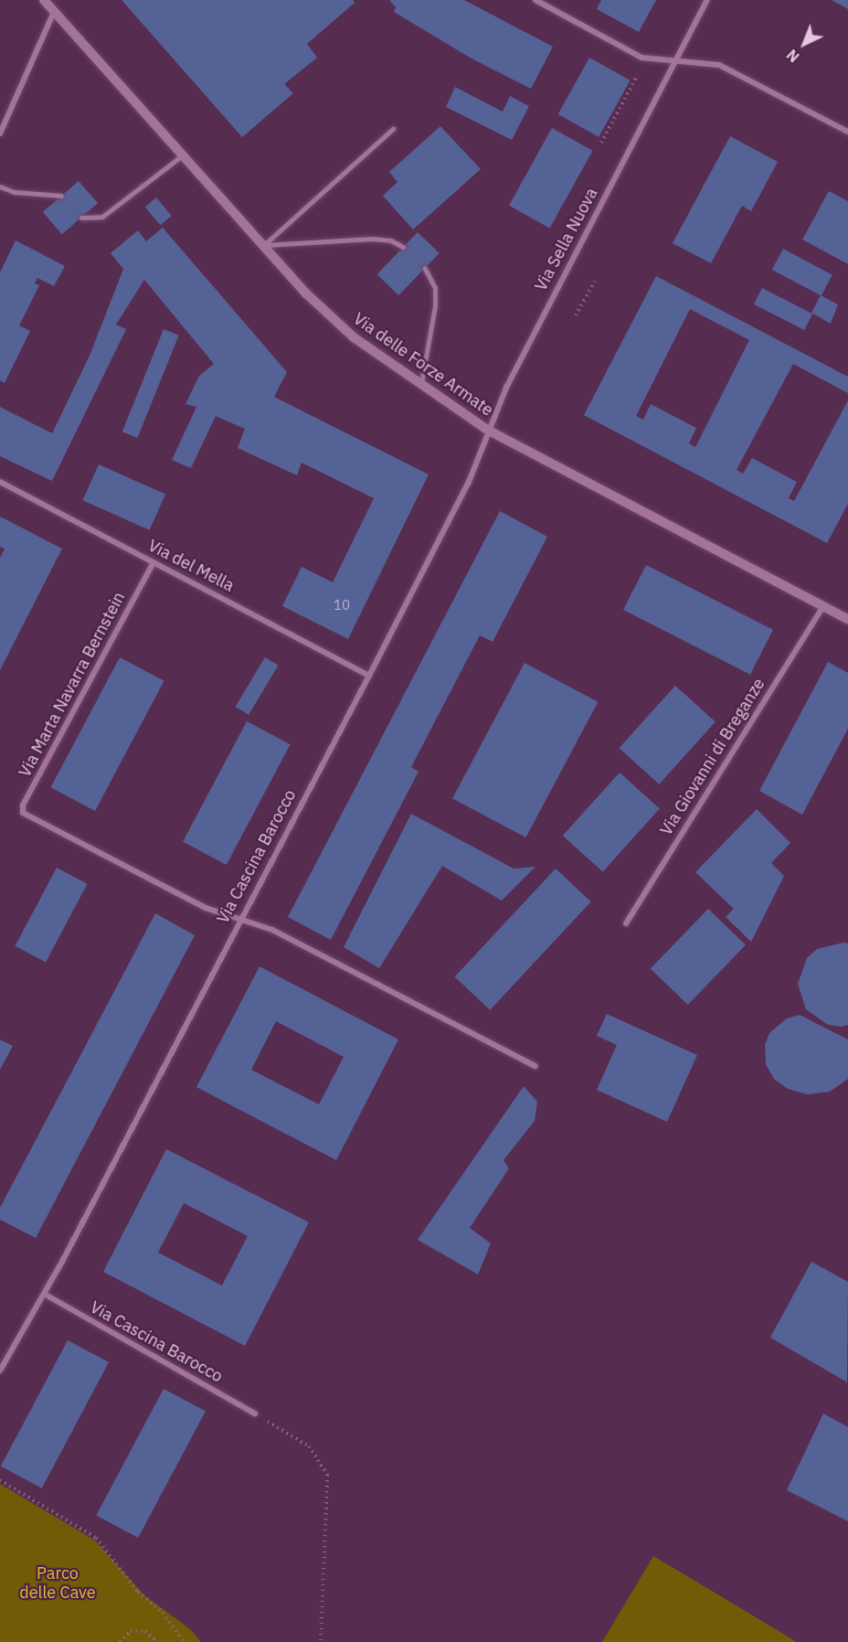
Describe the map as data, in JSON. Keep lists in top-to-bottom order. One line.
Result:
{"streets":{"street":["Via Sella Nuova","Via delle Forze Armate","Via del Mella","Via Marta Navarra Bernstein","Via Giovanni di Breganze","Via Cascina Barocco"]},"crossings":[["Via Sella Nuova","Via delle Forze Armate"],["Via Sella Nuova","Via Cascina Barocco"],["Via delle Forze Armate","Via Giovanni di Breganze"],["Via delle Forze Armate","Via Cascina Barocco"],["Via del Mella","Via Marta Navarra Bernstein"],["Via del Mella","Via Cascina Barocco"],["Via Marta Navarra Bernstein","Via Cascina Barocco"]],"parks":["Parco delle Cave"],"house_numbers":["10"],"north":"bottom left"}
